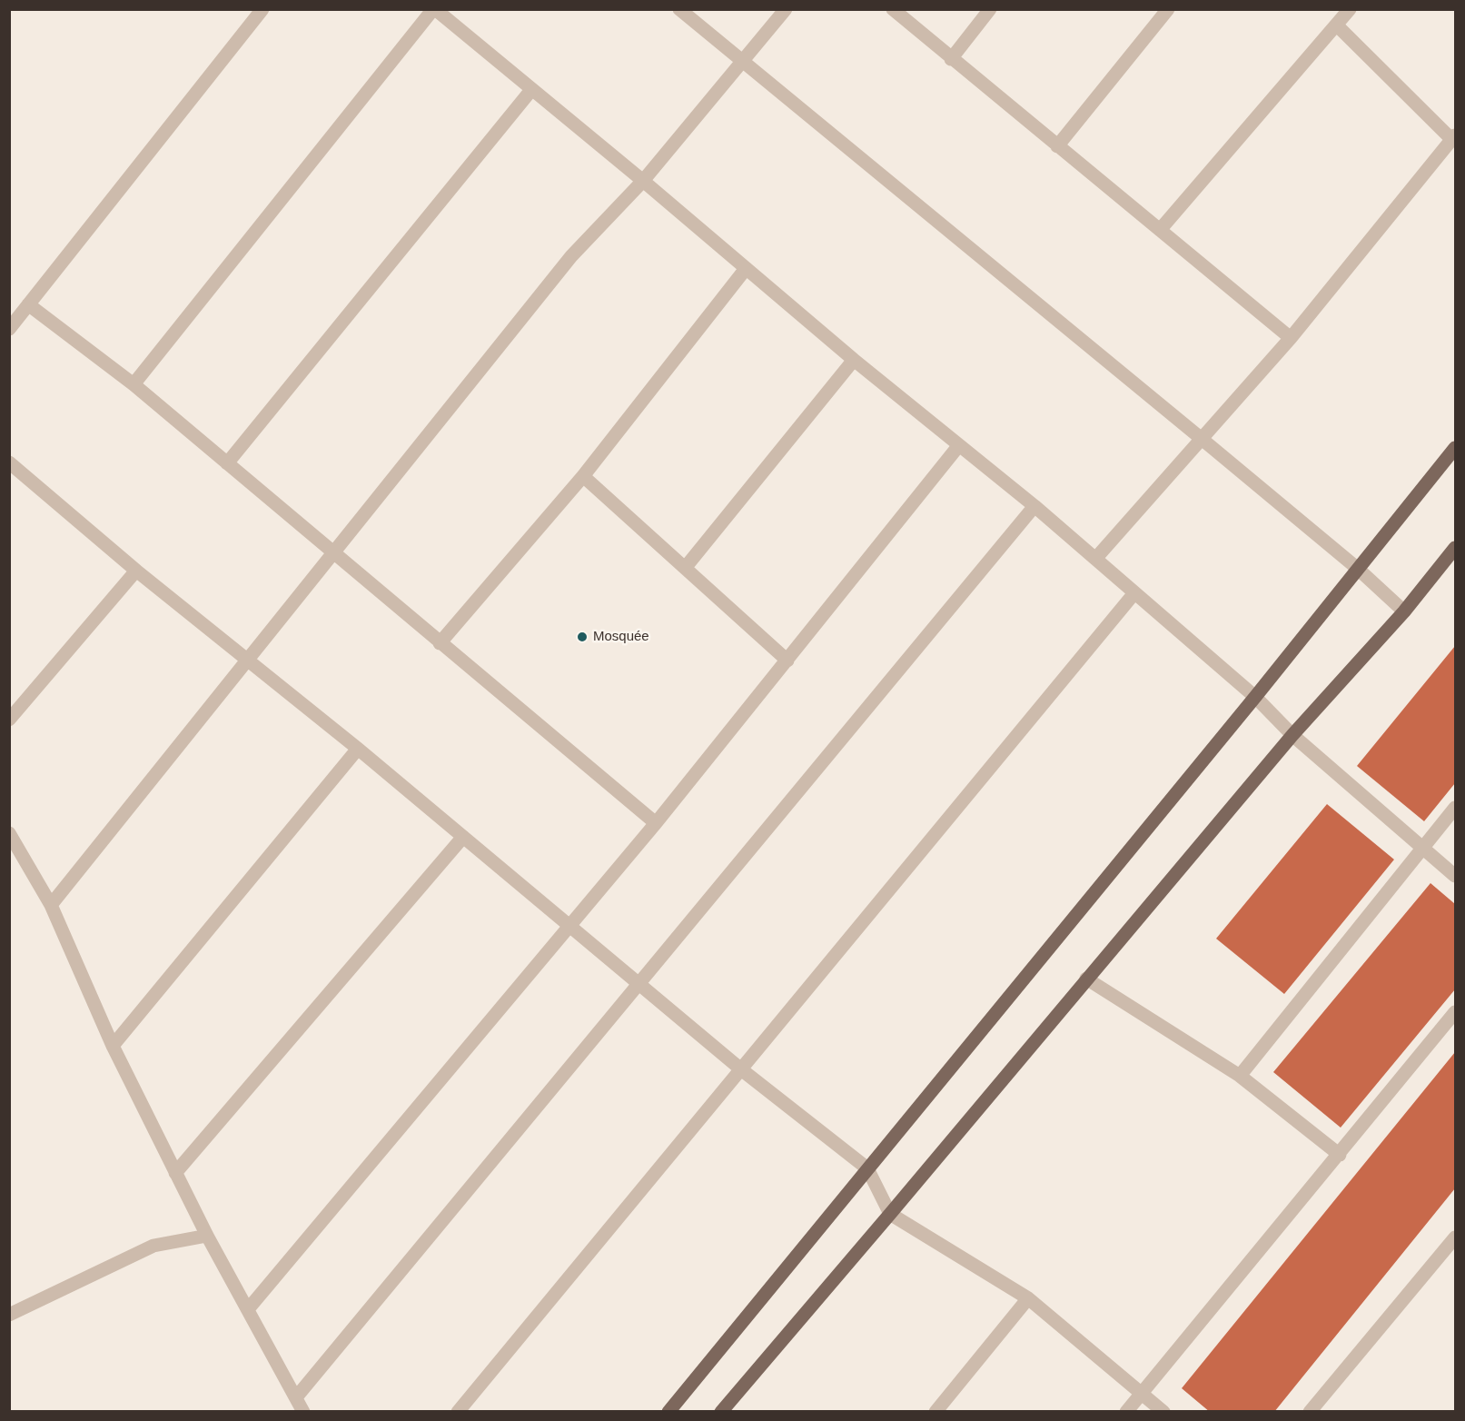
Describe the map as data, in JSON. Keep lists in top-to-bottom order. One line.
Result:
{"places":["Mosquée"]}
